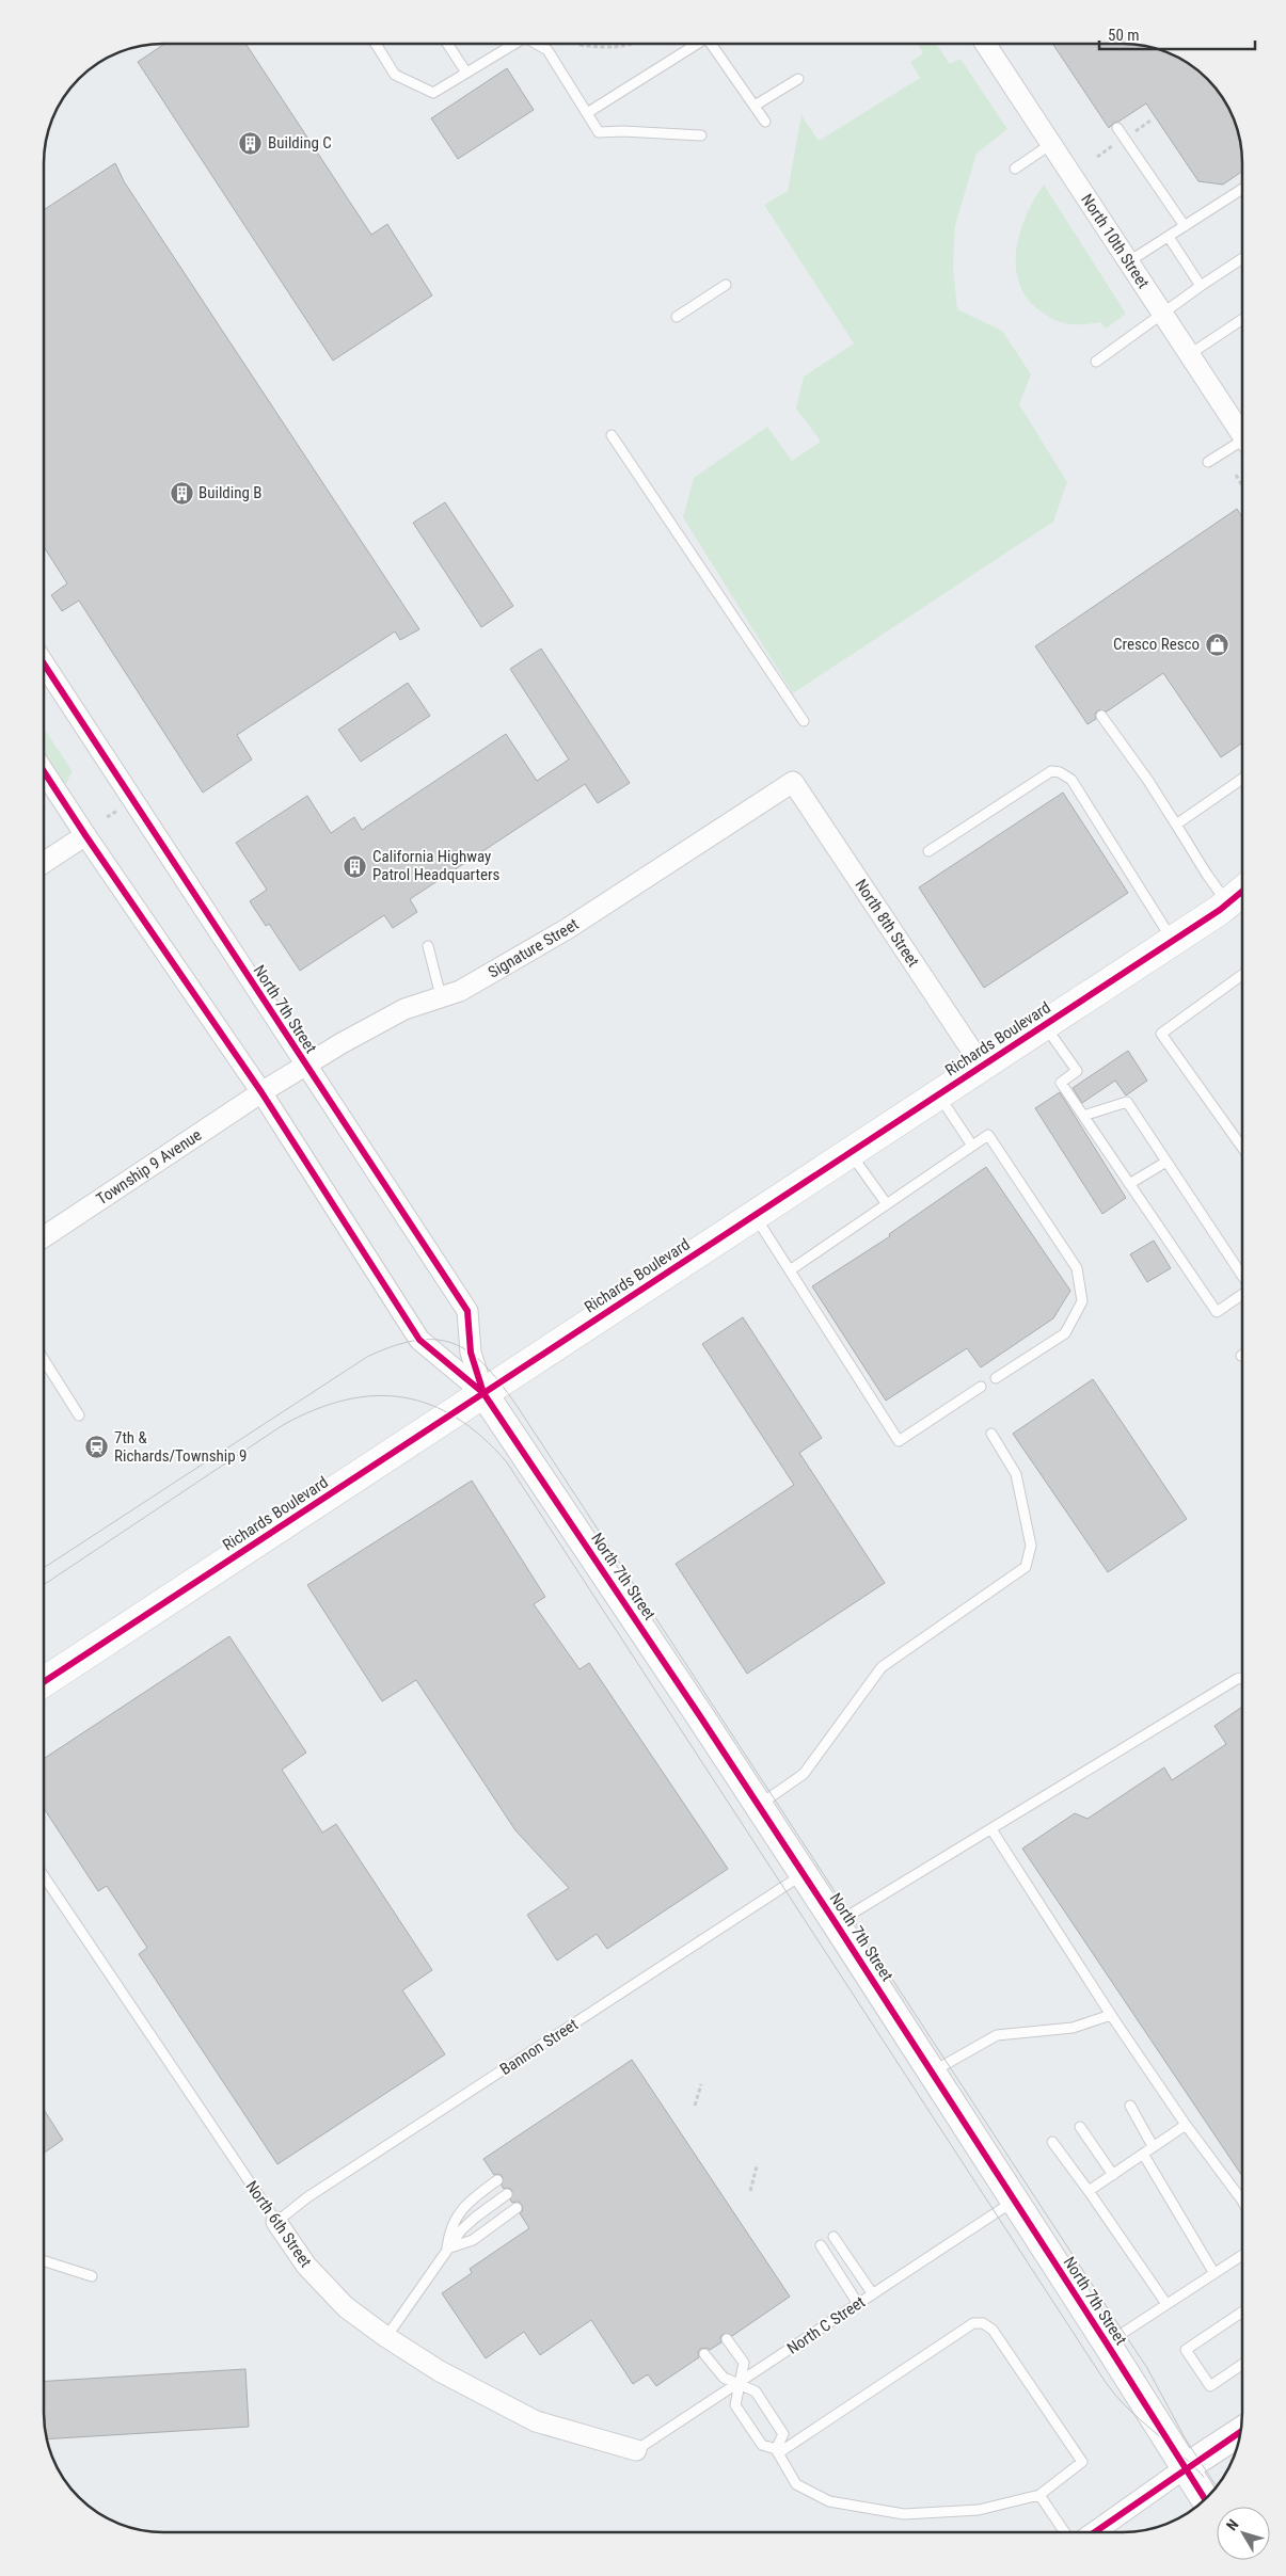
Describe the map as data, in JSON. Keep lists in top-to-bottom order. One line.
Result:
{"streets":{"main road":["North 7th Street","Richards Boulevard"],"street":["North 10th Street","North 8th Street","Signature Street","Township 9 Avenue","North 6th Street"],"lane":["Bannon Street","North C Street"]},"crossings":[["North 8th Street","Signature Street"],["North 8th Street","Richards Boulevard"],["Signature Street","North 7th Street"],["Signature Street","Township 9 Avenue"],["North 7th Street","Richards Boulevard"],["North 7th Street","Township 9 Avenue"],["North 7th Street","Bannon Street"],["North 7th Street","North C Street"],["Bannon Street","North 6th Street"],["North 6th Street","North C Street"]],"places":{"building":["Building C","Building B","California Highway Patrol Headquarters"],"shop":["Cresco Resco"],"station":["7th & Richards/Township 9"]},"scale_bar":"50 m","north":"top left"}
